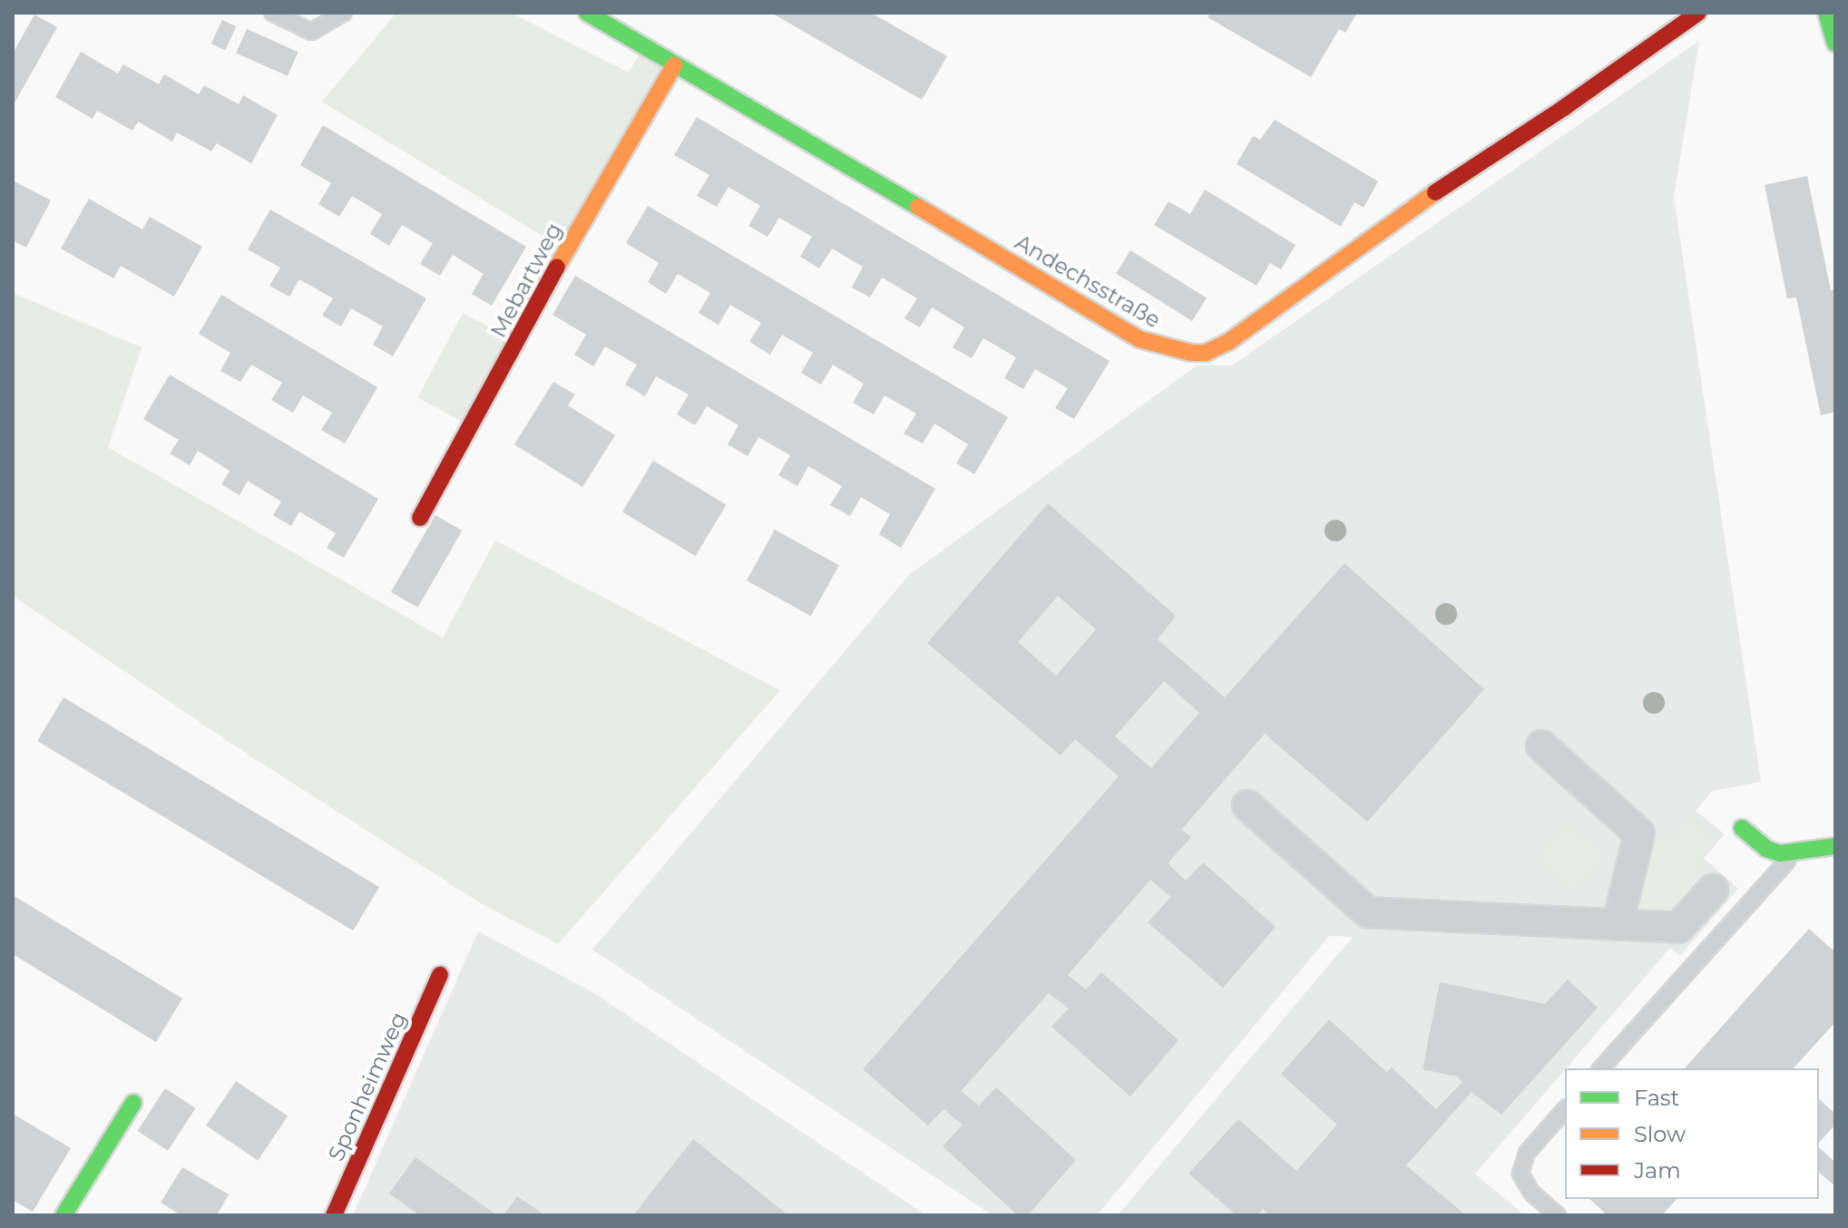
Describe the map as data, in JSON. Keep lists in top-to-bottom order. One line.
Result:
{"streets":{"street":["Mebartweg","Andechsstraße","Sponheimweg"]},"crossings":[["Mebartweg","Andechsstraße"]],"legend":["Fast","Slow","Jam"]}
